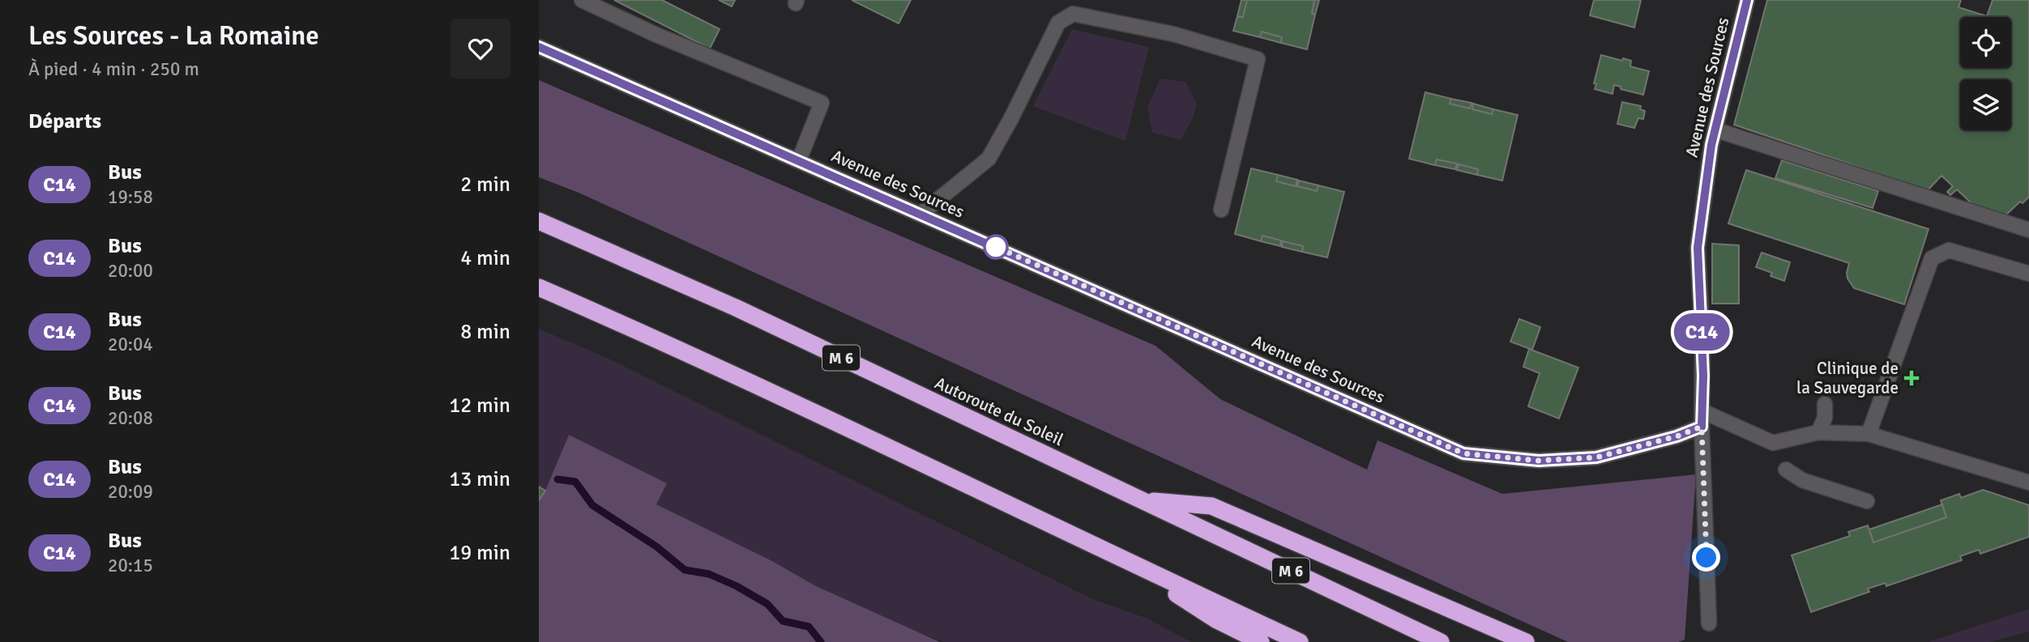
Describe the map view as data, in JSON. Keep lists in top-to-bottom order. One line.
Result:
{"streets":{"highway":["M 6","Autoroute du Soleil"],"street":["Avenue des Sources"]},"places":{"health":["Clinique de la Sauvegarde"]},"lines":["bus line C14"],"page":{"heading":[["Les Sources - La Romaine","À pied · 4 min · 250 m"],"Départs"],"on_map":"C14","list":[{"mark":"C14","name":"Bus","note":"19:58","value":"2 min"},{"mark":"C14","name":"Bus","note":"20:00","value":"4 min"},{"mark":"C14","name":"Bus","note":"20:04","value":"8 min"},{"mark":"C14","name":"Bus","note":"20:08","value":"12 min"},{"mark":"C14","name":"Bus","note":"20:09","value":"13 min"},{"mark":"C14","name":"Bus","note":"20:15","value":"19 min"}]}}
